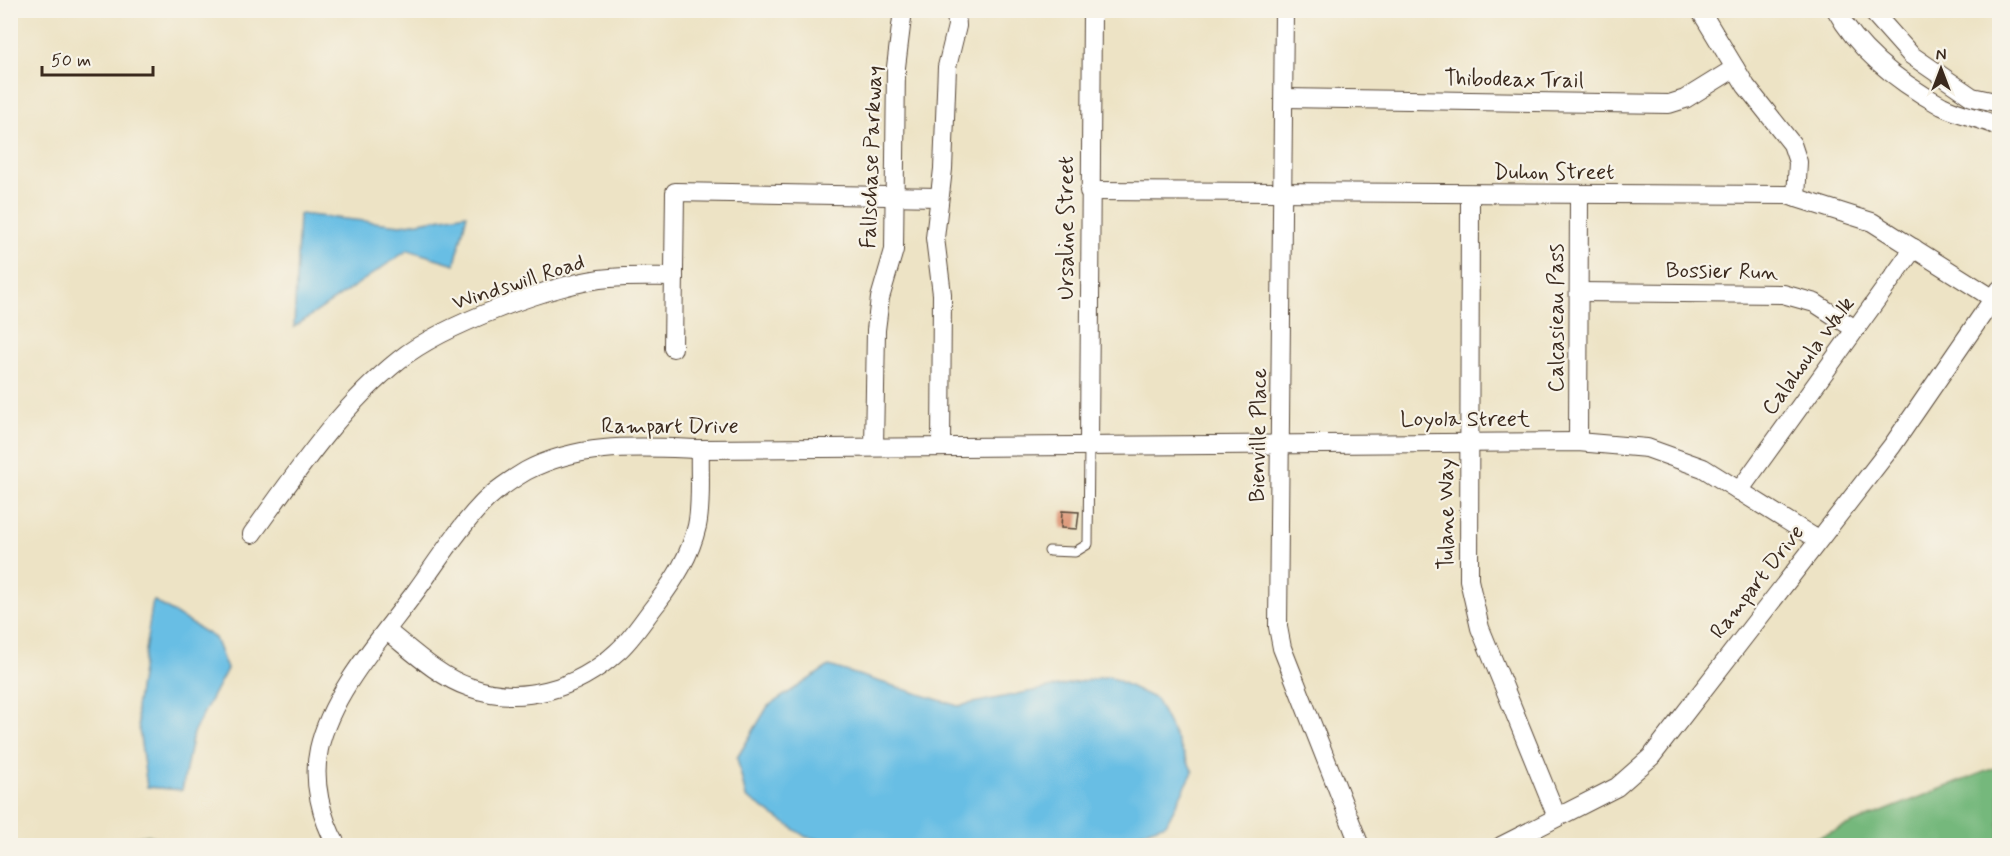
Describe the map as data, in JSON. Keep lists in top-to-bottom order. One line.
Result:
{"streets":{"street":["Thibodeax Trail","Fallschase Parkway","Duhon Street","Ursaline Street","Bossier Run","Windswill Road","Calcasieau Pass","Calahoula Walk","Loyola Street","Rampart Drive","Bienville Place","Tulane Way"]},"crossings":[["Thibodeax Trail","Bienville Place"],["Fallschase Parkway","Rampart Drive"],["Duhon Street","Ursaline Street"],["Duhon Street","Calcasieau Pass"],["Duhon Street","Calahoula Walk"],["Duhon Street","Rampart Drive"],["Duhon Street","Bienville Place"],["Duhon Street","Tulane Way"],["Ursaline Street","Loyola Street"],["Ursaline Street","Rampart Drive"],["Bossier Run","Calcasieau Pass"],["Bossier Run","Calahoula Walk"],["Calcasieau Pass","Loyola Street"],["Calahoula Walk","Loyola Street"],["Loyola Street","Rampart Drive"],["Loyola Street","Bienville Place"],["Loyola Street","Tulane Way"],["Rampart Drive","Tulane Way"]],"scale_bar":"50 m","north":"top"}
